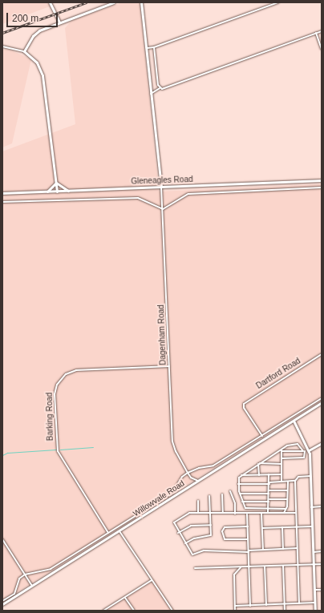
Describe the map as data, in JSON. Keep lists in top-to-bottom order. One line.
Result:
{"streets":{"street":["Gleneagles Road","Dagenham Road","Dartford Road","Barking Road","Willowvale Road"]},"crossings":[["Gleneagles Road","Dagenham Road"],["Dagenham Road","Barking Road"]],"scale_bar":"200 m"}
